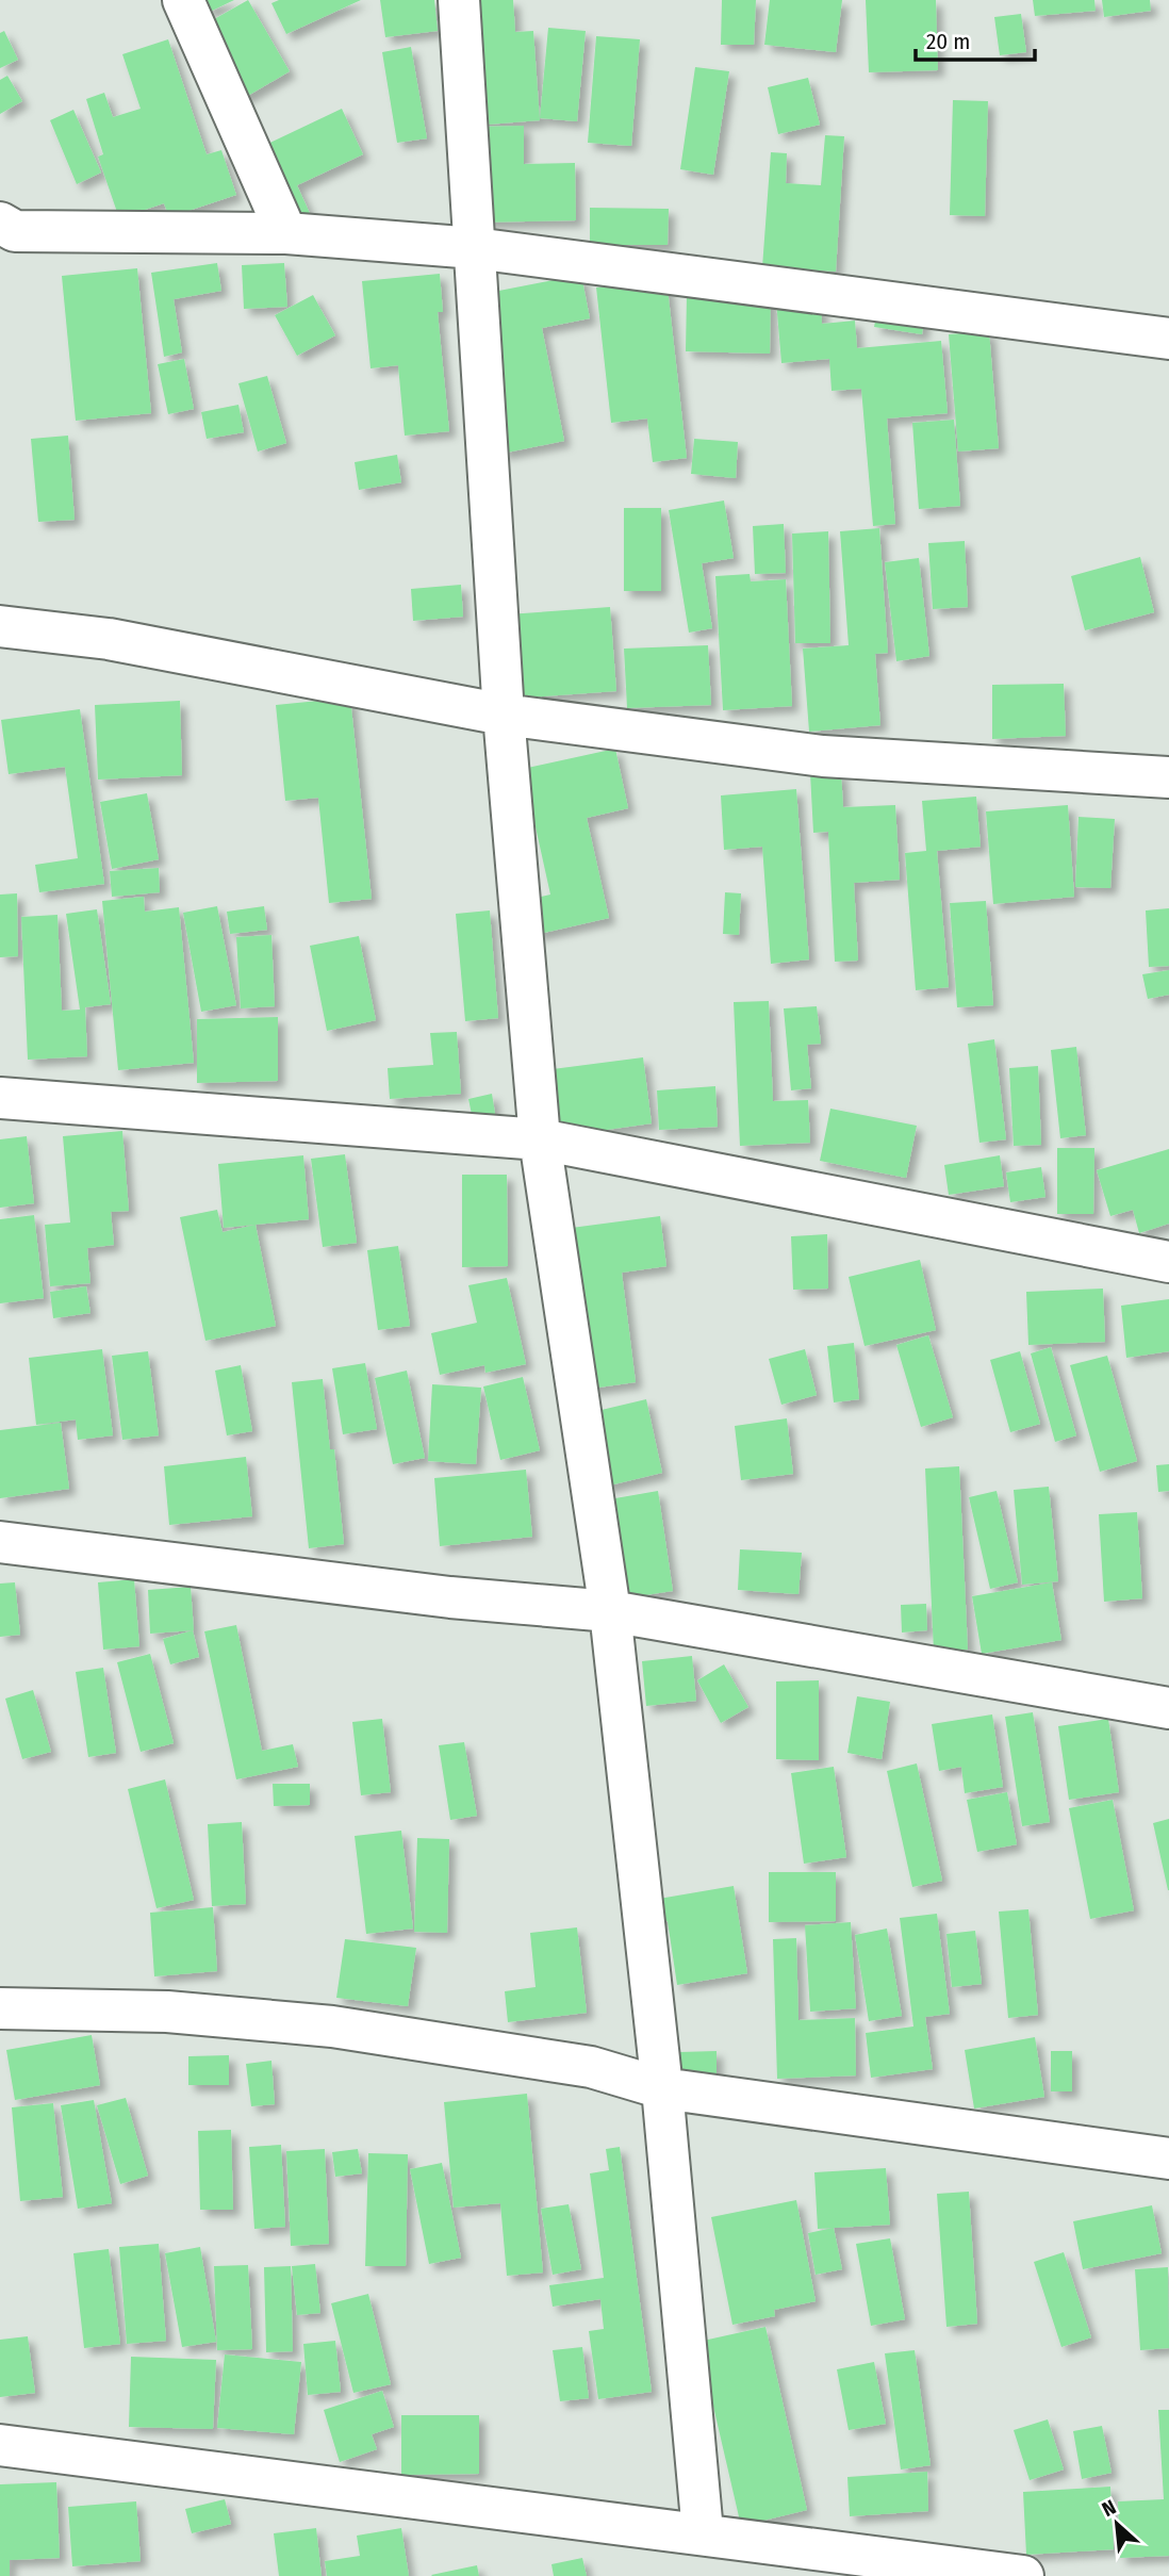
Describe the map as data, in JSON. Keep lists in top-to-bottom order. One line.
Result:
{"scale_bar":"20 m","north":"top left"}
